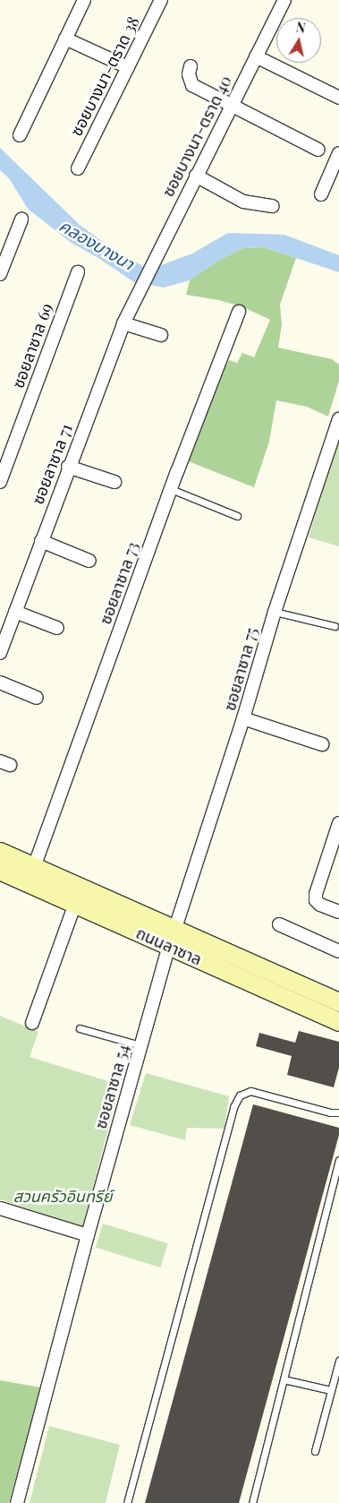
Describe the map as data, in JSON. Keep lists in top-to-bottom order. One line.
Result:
{"streets":{"street":["ซอยบางนา-ตราด 38","ซอยบางนา-ตราด 40","ซอยลาซาล 69","ซอยลาซาล 71","ซอยลาซาล 73","ซอยลาซาล 75","ถนนลาซาล","ซอยลาซาล 54"]},"crossings":[["ซอยบางนา-ตราด 40","ซอยลาซาล 71"],["ซอยลาซาล 73","ถนนลาซาล"],["ซอยลาซาล 75","ถนนลาซาล"],["ถนนลาซาล","ซอยลาซาล 54"]],"water":["คลองบางนา"],"parks":["สวนครัวอินทรีย์"],"north":"top"}
